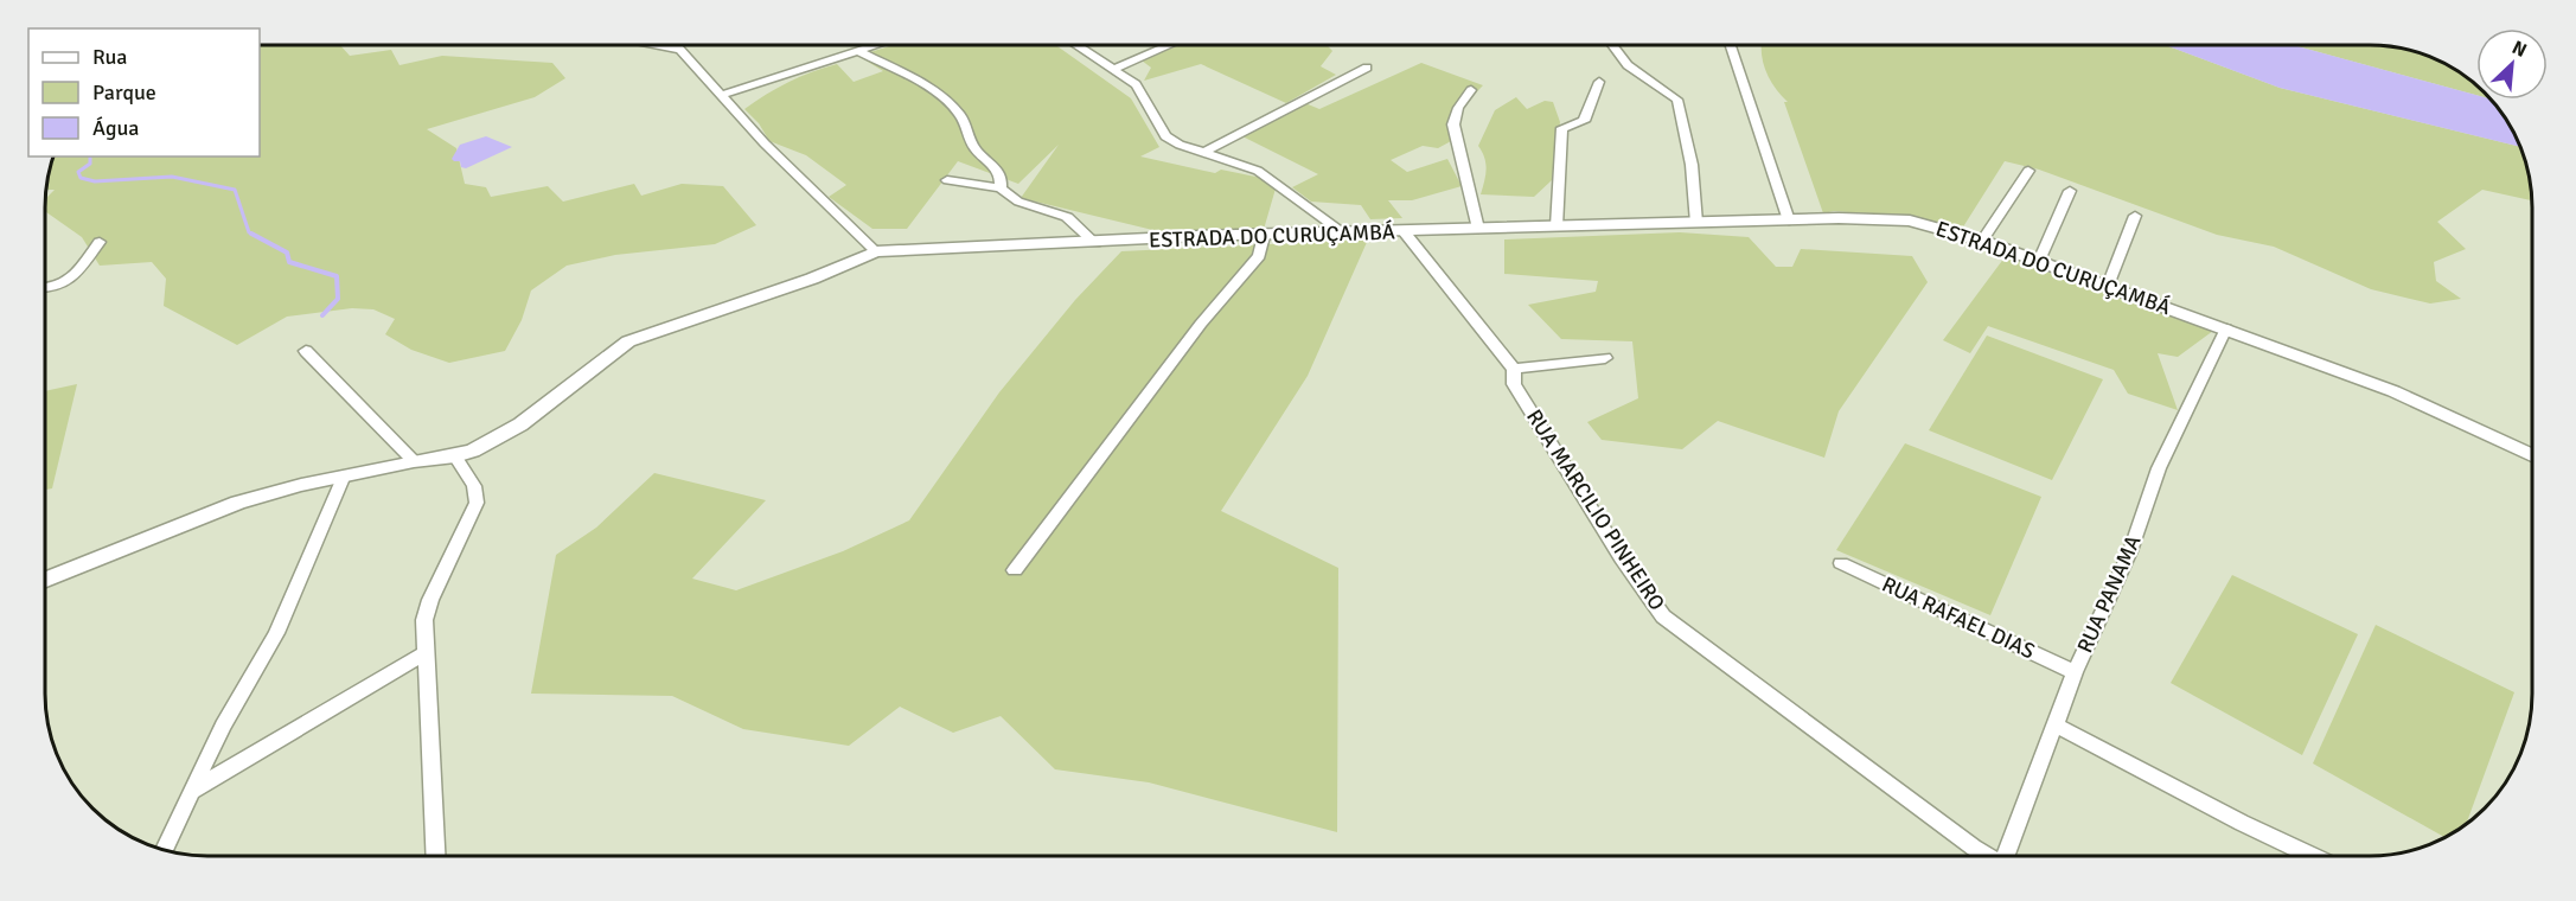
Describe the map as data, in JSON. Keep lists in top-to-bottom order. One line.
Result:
{"streets":{"street":["ESTRADA DO CURUÇAMBÁ","RUA MARCILIO PINHEIRO","RUA PANAMA","RUA RAFAEL DIAS"]},"crossings":[["ESTRADA DO CURUÇAMBÁ","RUA MARCILIO PINHEIRO"],["ESTRADA DO CURUÇAMBÁ","RUA PANAMA"],["RUA PANAMA","RUA RAFAEL DIAS"]],"legend":["Rua","Parque","Água"],"north":"top right"}
